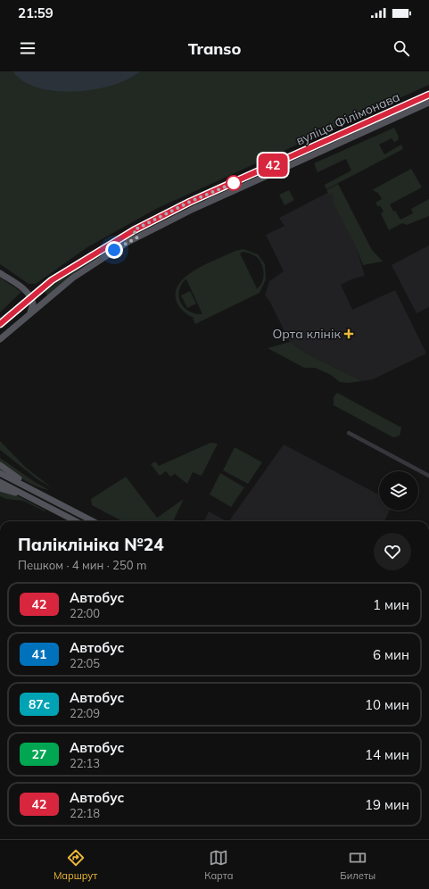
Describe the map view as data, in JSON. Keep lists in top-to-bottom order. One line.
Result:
{"streets":{"main road":["вуліца Філімонава"]},"places":{"health":["Орта клінік"]},"lines":["bus line 42"],"page":{"status":"21:59","header":"Transo","on_map":"42","heading":["Паліклініка №24","Пешком · 4 мин · 250 m"],"list":[{"mark":"42","name":"Автобус","note":"22:00","value":"1 мин"},{"mark":"41","name":"Автобус","note":"22:05","value":"6 мин"},{"mark":"87с","name":"Автобус","note":"22:09","value":"10 мин"},{"mark":"27","name":"Автобус","note":"22:13","value":"14 мин"},{"mark":"42","name":"Автобус","note":"22:18","value":"19 мин"}],"tabs":["Маршрут","Карта","Билеты"]}}
